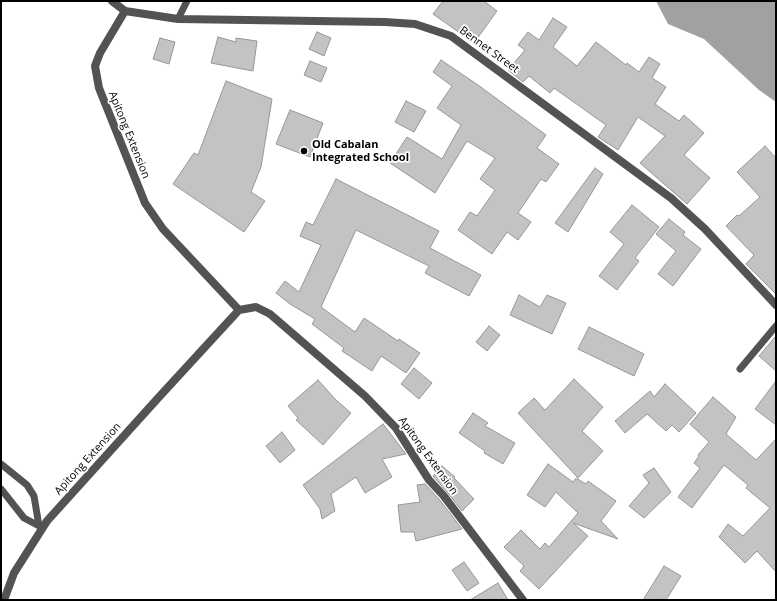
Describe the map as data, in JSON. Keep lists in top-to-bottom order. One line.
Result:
{"streets":{"street":["Bennet Street","Apitong Extension"]},"crossings":[["Bennet Street","Apitong Extension"]],"places":["Old Cabalan Integrated School"]}
